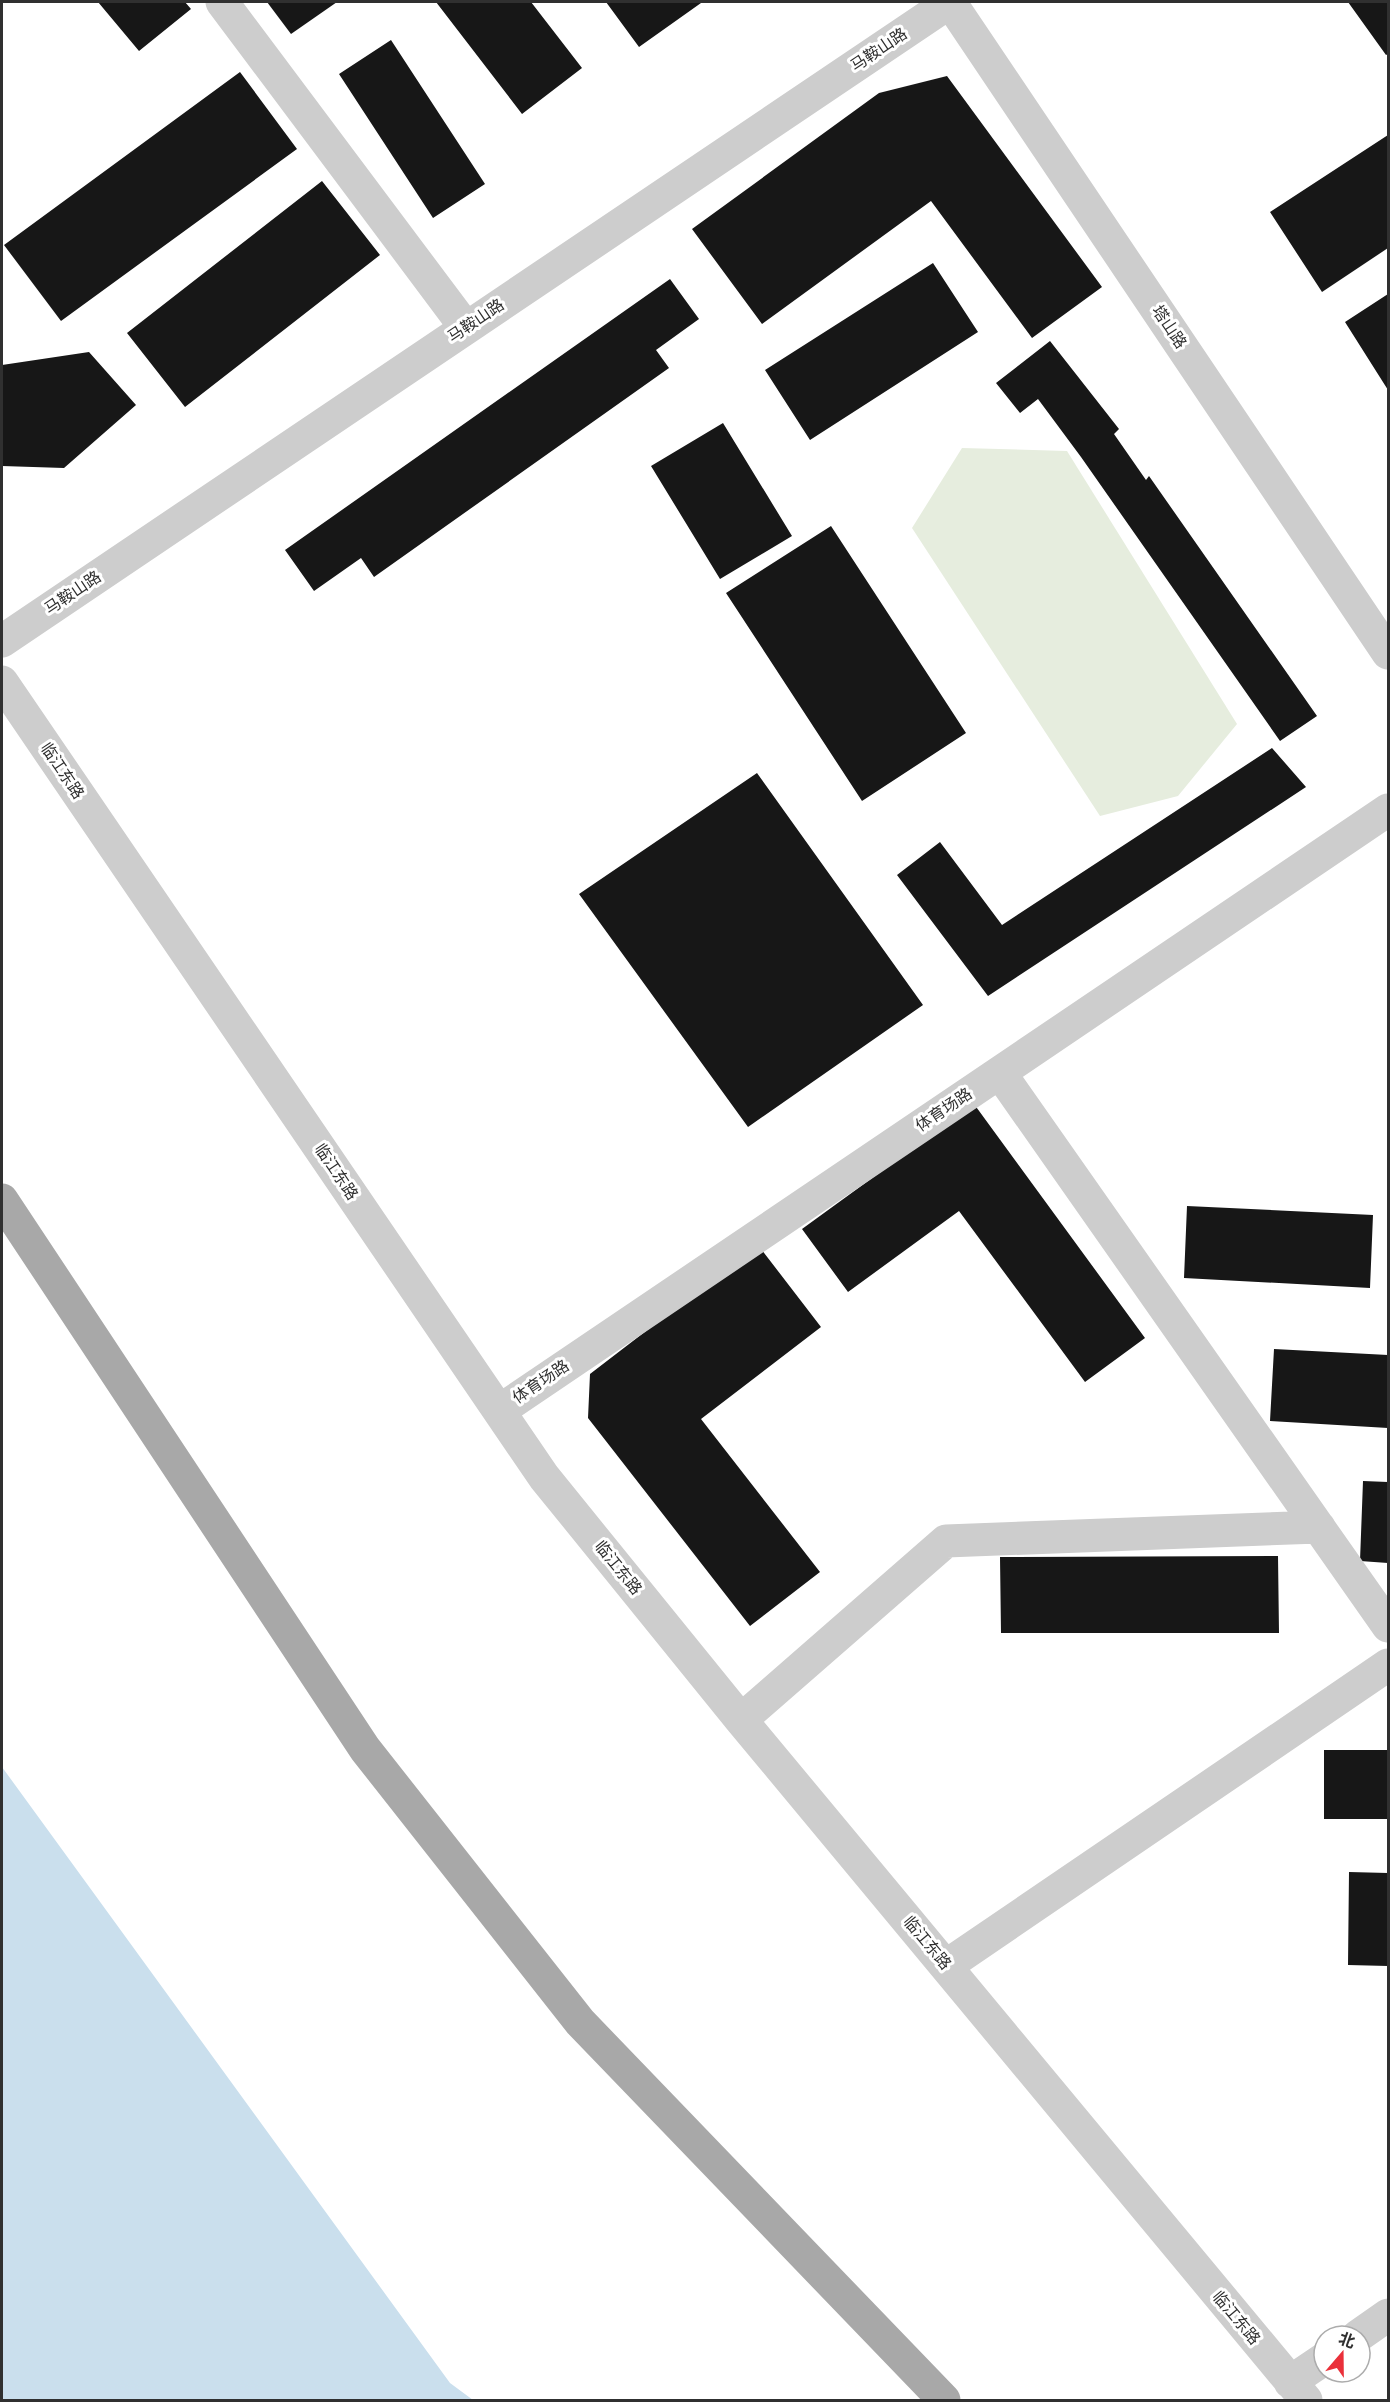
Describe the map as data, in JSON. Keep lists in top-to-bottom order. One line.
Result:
{"streets":{"street":["马鞍山路","塔山路","临江东路","体育场路"]},"crossings":[["马鞍山路","塔山路"],["临江东路","体育场路"]],"north":"top"}
